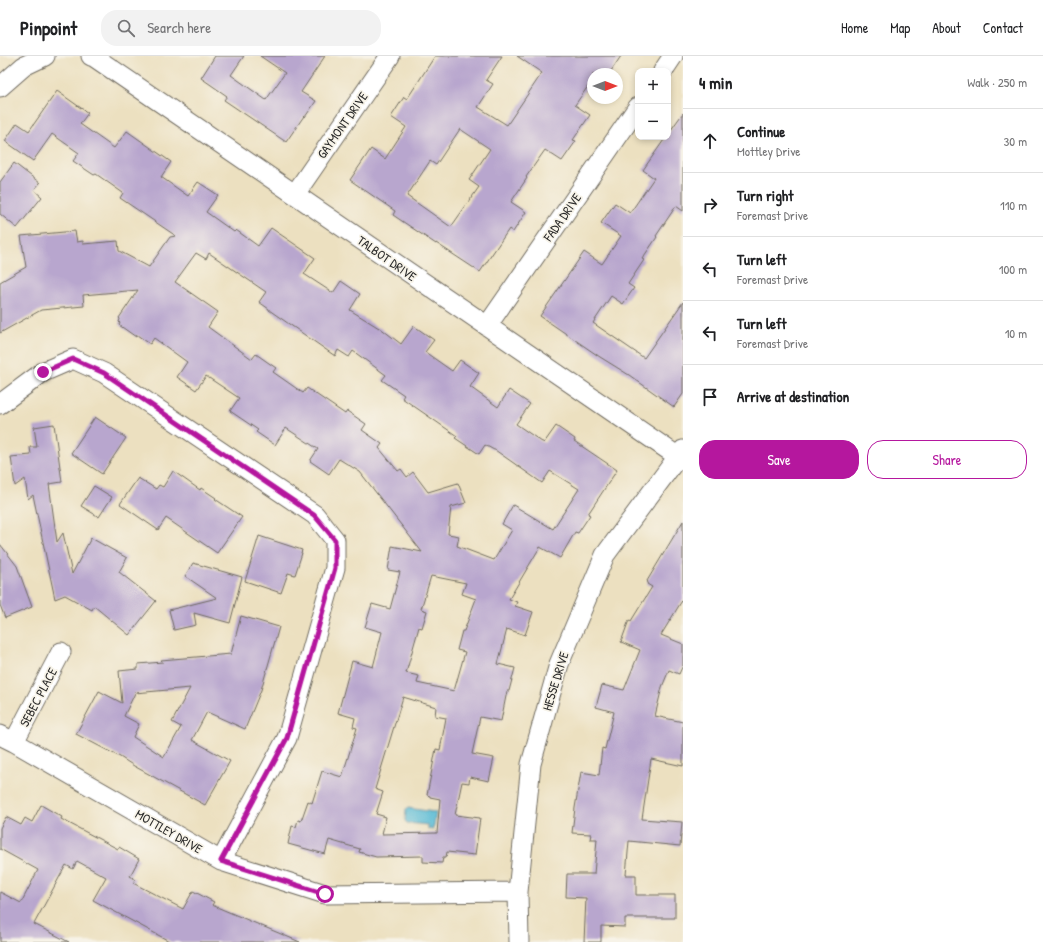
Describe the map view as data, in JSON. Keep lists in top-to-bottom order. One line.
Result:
{"streets":{"street":["GAYMONT DRIVE","FADA DRIVE","TALBOT DRIVE","HESSE DRIVE","SEBEC PLACE","MOTTLEY DRIVE"]},"crossings":[["GAYMONT DRIVE","TALBOT DRIVE"],["FADA DRIVE","TALBOT DRIVE"],["TALBOT DRIVE","HESSE DRIVE"],["HESSE DRIVE","MOTTLEY DRIVE"],["SEBEC PLACE","MOTTLEY DRIVE"]],"north":"right","page":{"header":"Pinpoint","search":"Search here","nav":["Home","Map","About","Contact"],"heading":["4 min","Walk · 250 m"],"map_buttons":["+","−"],"list":[["Continue","Mottley Drive","30 m"],["Turn right","Foremast Drive","110 m"],["Turn left","Foremast Drive","100 m"],["Turn left","Foremast Drive","10 m"],"Arrive at destination"],"buttons":["Save","Share"]}}
